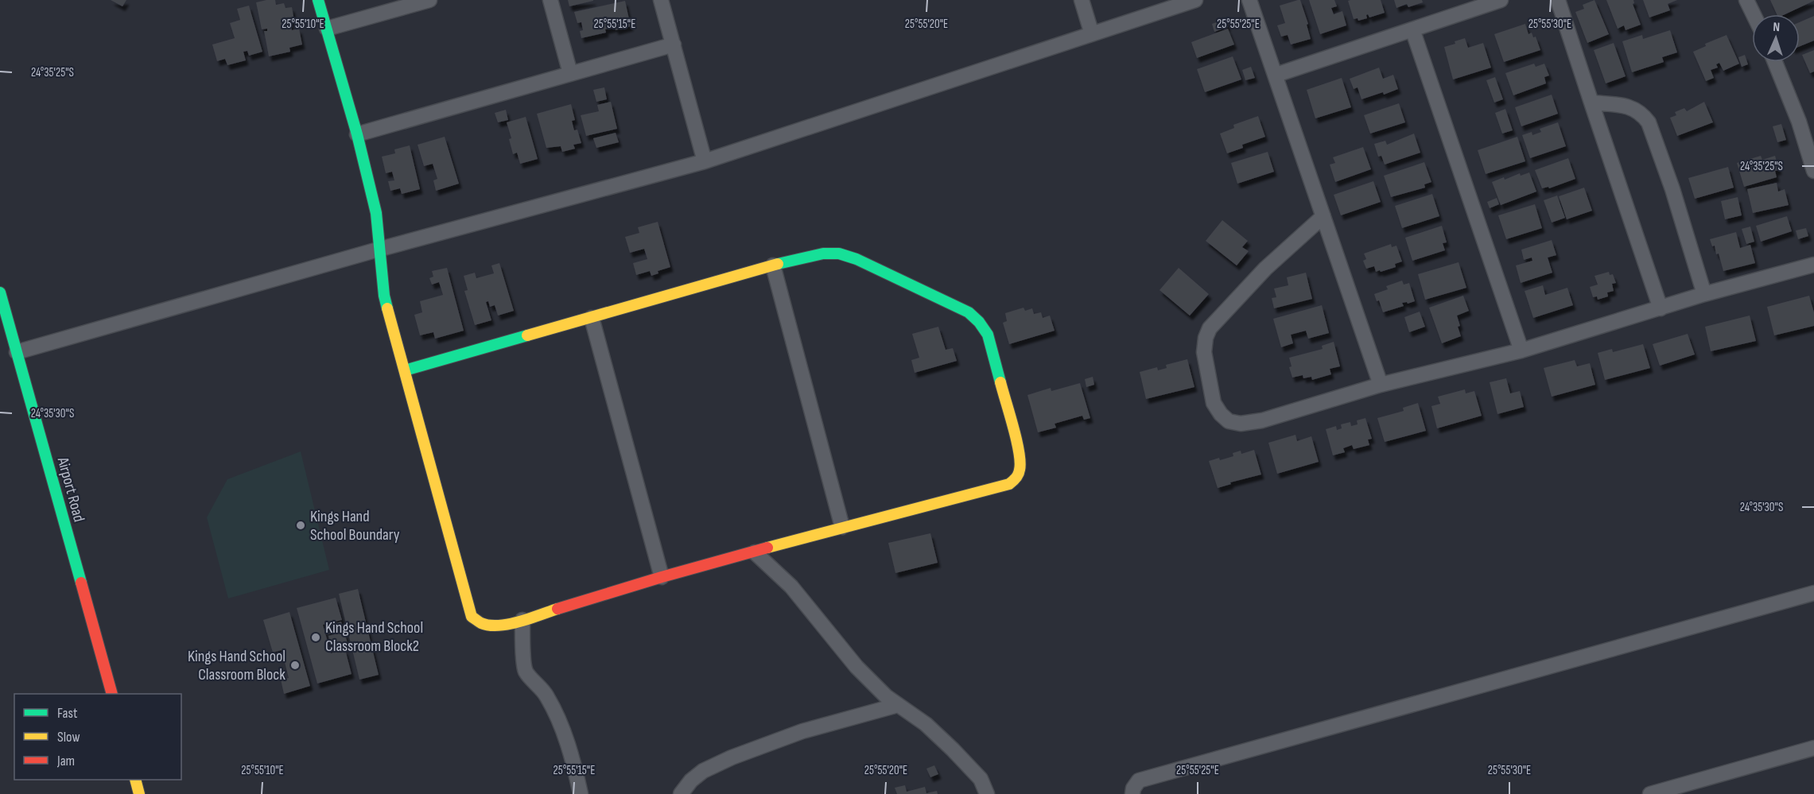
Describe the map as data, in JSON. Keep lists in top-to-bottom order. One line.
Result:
{"streets":{"street":["Airport Road"]},"places":["Kings Hand School Boundary","Kings Hand School Classroom Block2","Kings Hand School Classroom Block"],"legend":["Fast","Slow","Jam"],"north":"top","coordinates":["25°55'10\"E","25°55'15\"E","25°55'20\"E","25°55'25\"E","25°55'30\"E","24°35'25\"S","24°35'30\"S"]}
